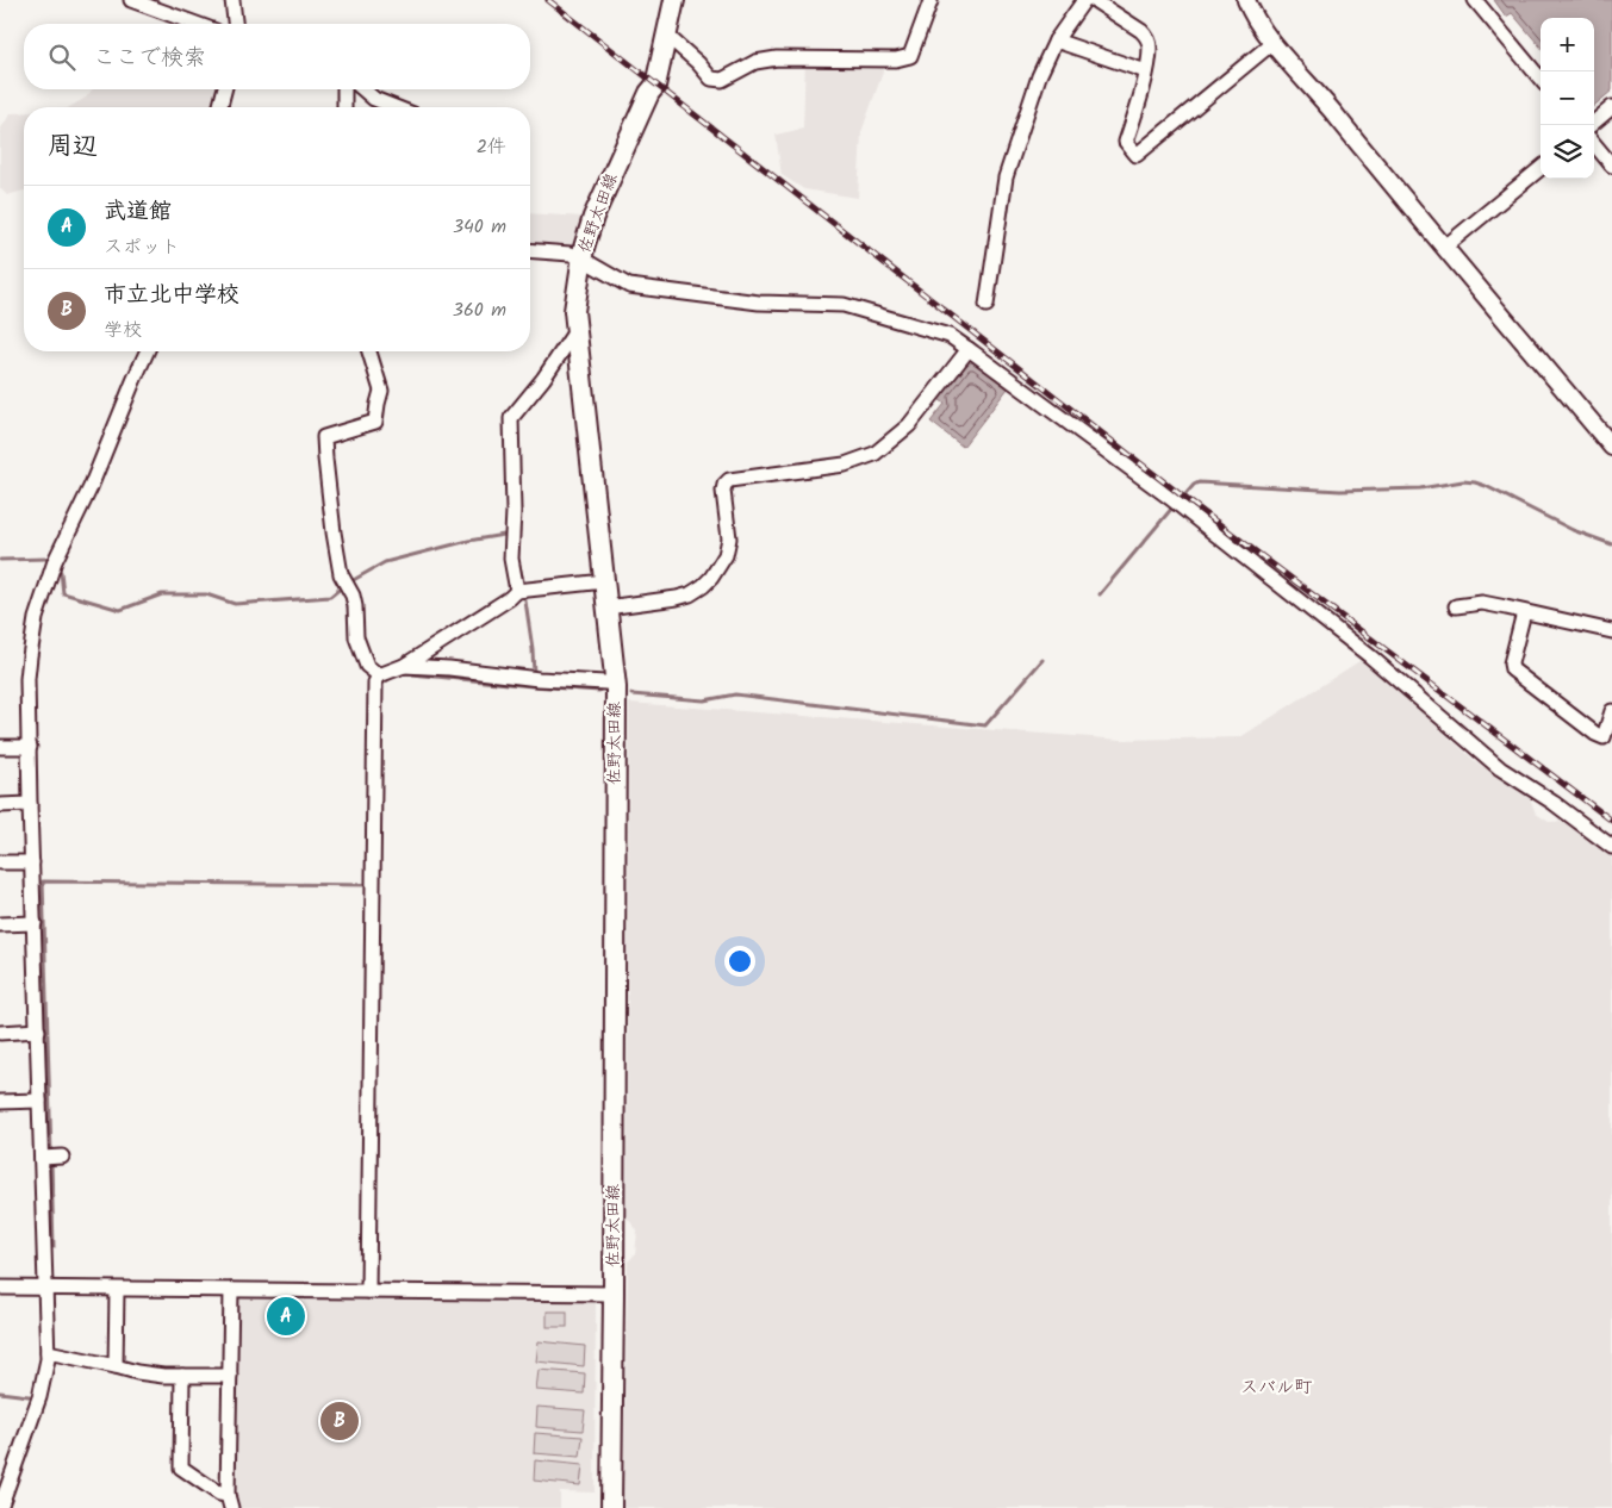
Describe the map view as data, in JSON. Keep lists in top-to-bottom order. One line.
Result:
{"streets":{"main road":["佐野太田線"]},"districts":["スバル町"],"page":{"map_buttons":["+","−"],"search":"ここで検索","heading":["周辺","2件"],"list":[{"mark":"A","name":"武道館","note":"スポット","value":"340 m"},{"mark":"B","name":"市立北中学校","note":"学校","value":"360 m"}],"pins":["A","B"]}}
